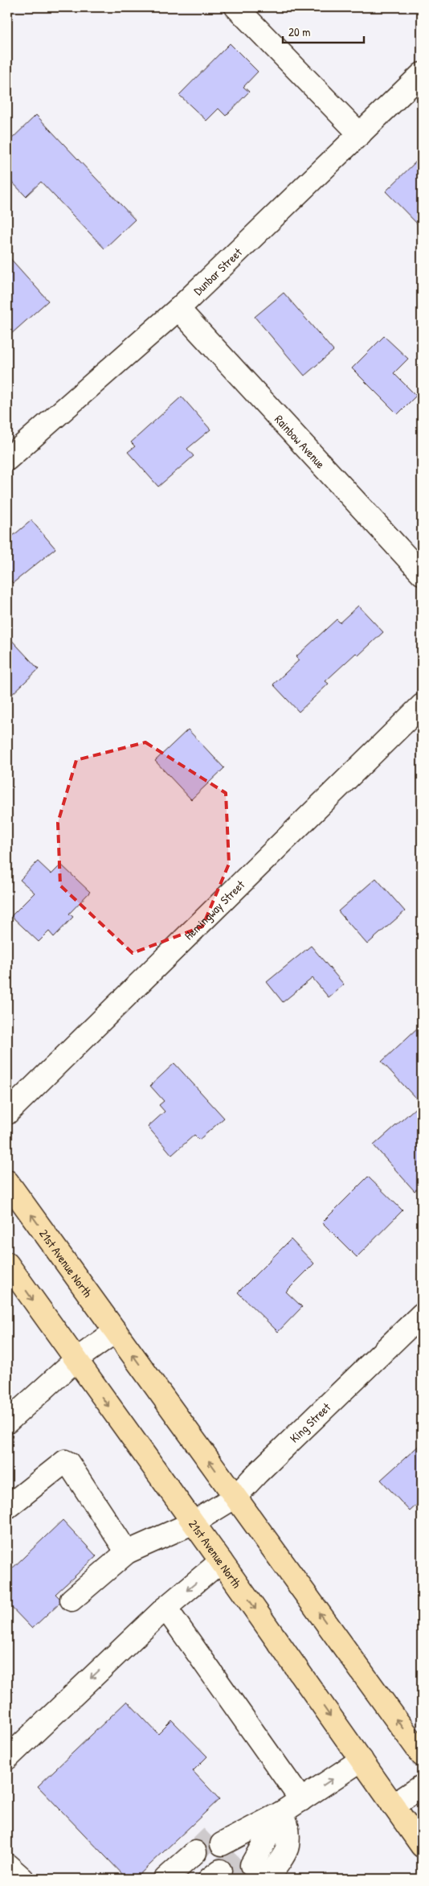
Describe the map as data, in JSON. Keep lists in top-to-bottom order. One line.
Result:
{"streets":{"main road":["21st Avenue North"],"street":["Dunbar Street","Rainbow Avenue","Hemingway Street","King Street"]},"crossings":[["Dunbar Street","Rainbow Avenue"],["21st Avenue North","King Street"]],"scale_bar":"20 m"}
